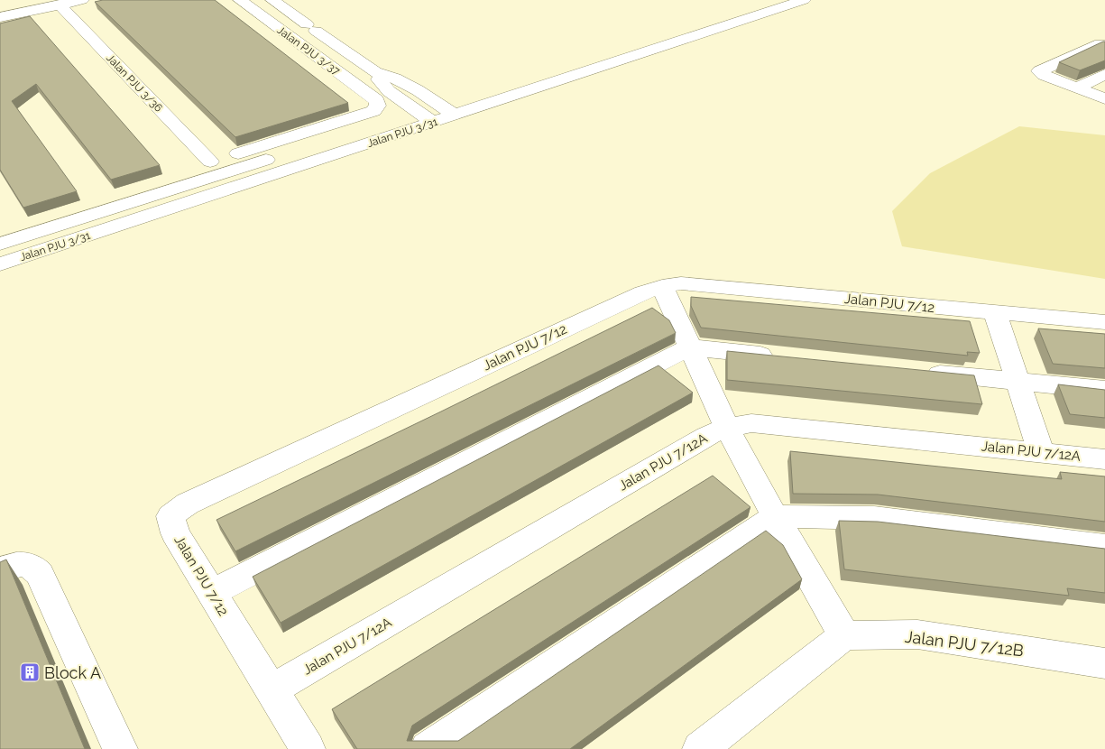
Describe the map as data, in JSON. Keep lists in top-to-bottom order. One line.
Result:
{"streets":{"street":["Jalan PJU 3/37","Jalan PJU 3/36","Jalan PJU 3/31","Jalan PJU 7/12","Jalan PJU 7/12A","Jalan PJU 7/12B"]},"crossings":[["Jalan PJU 3/37","Jalan PJU 3/36"],["Jalan PJU 7/12","Jalan PJU 7/12A"]],"places":{"building":["Block A"]}}
